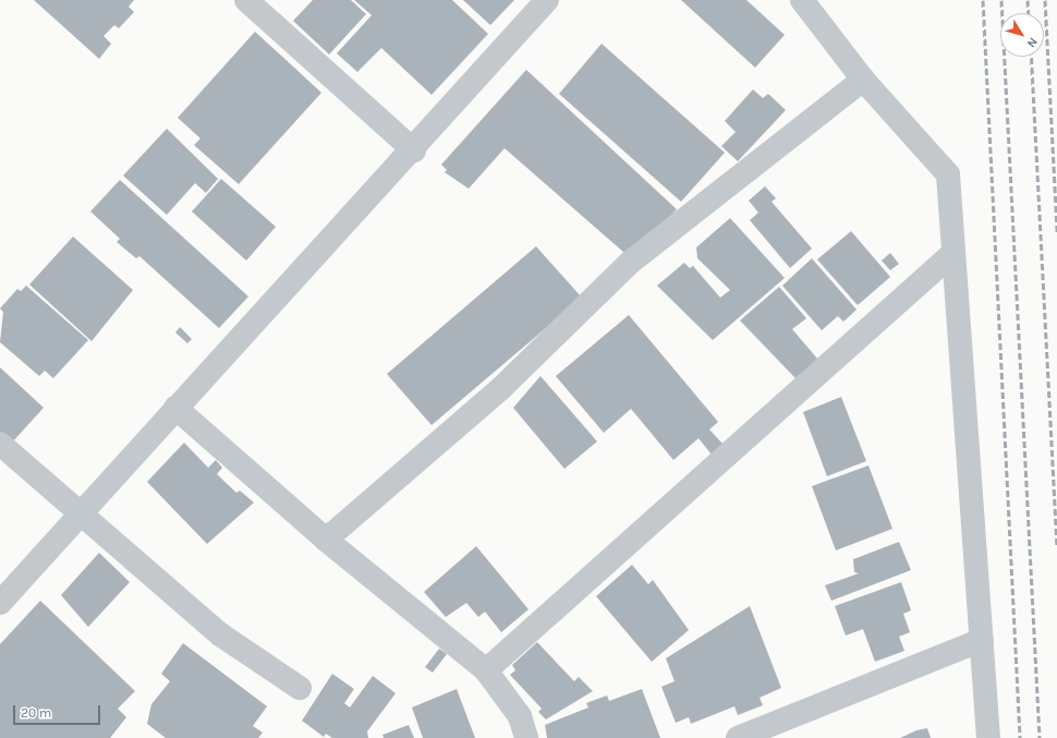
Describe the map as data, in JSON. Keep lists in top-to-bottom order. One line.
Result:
{"scale_bar":"20 m","north":"bottom right"}
